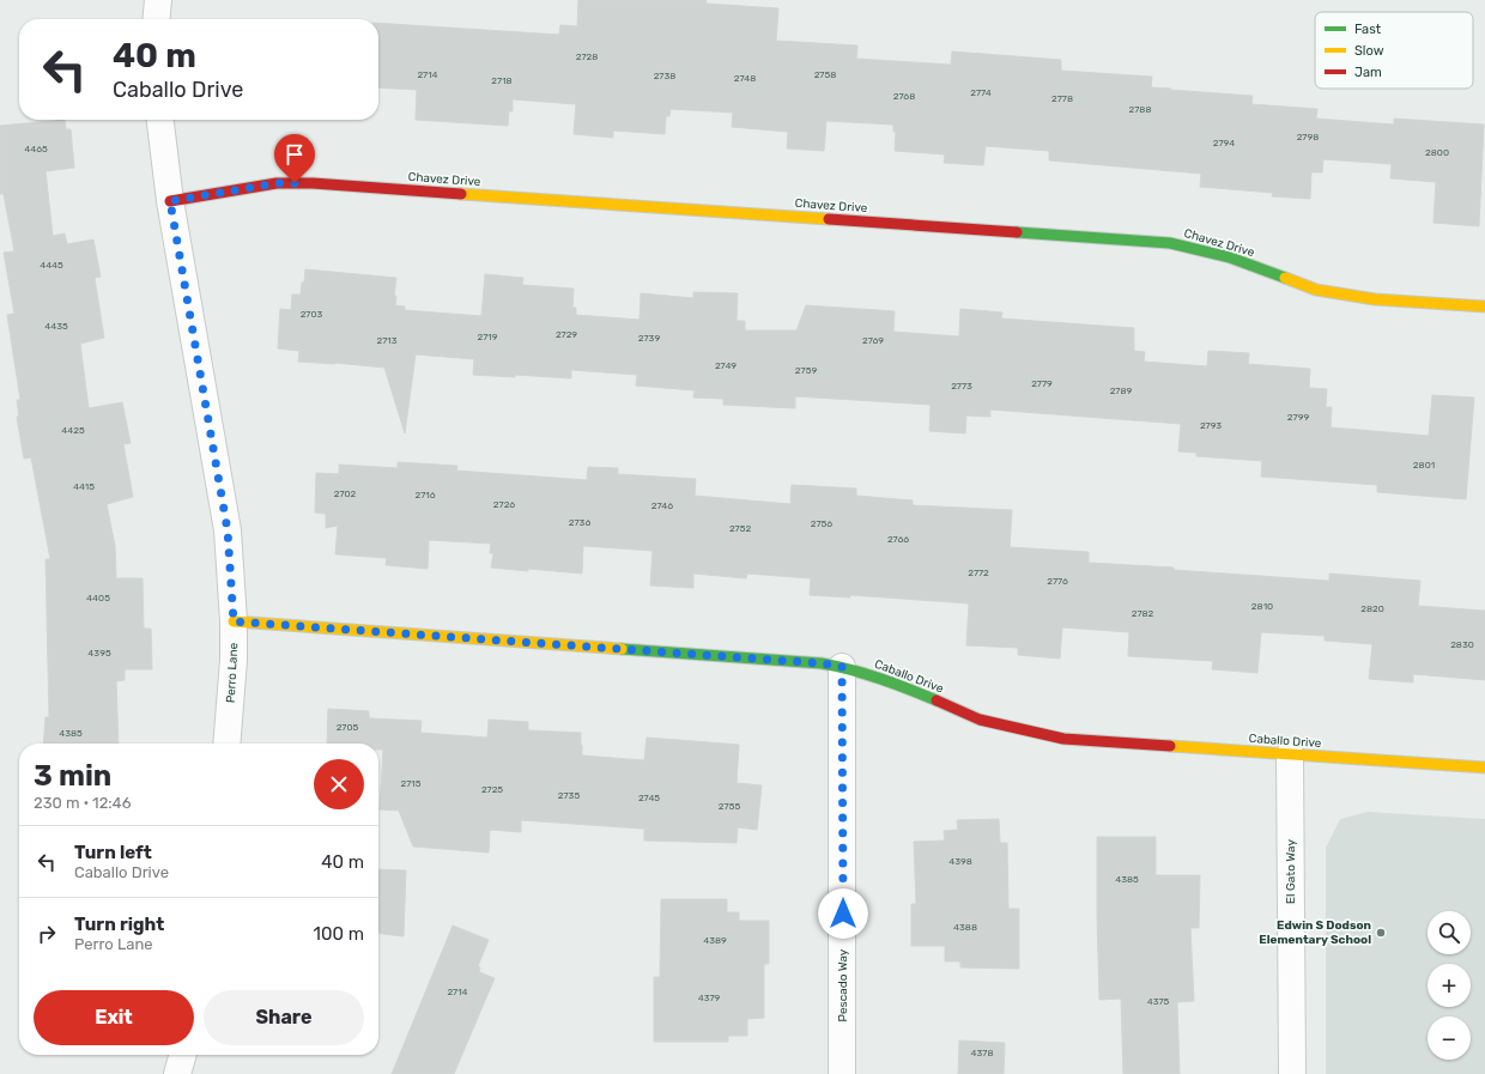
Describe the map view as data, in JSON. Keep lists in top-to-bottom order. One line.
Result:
{"streets":{"street":["Chavez Drive","Perro Lane","Caballo Drive","El Gato Way","Pescado Way"]},"crossings":[["Chavez Drive","Perro Lane"],["Perro Lane","Caballo Drive"],["Caballo Drive","El Gato Way"],["Caballo Drive","Pescado Way"]],"places":["Edwin S Dodson Elementary School"],"house_numbers":["2728","2714","2758","2738","2748","2718","2774","2768","2778","2788","2798","2794","4465","2800","4445","2703","4435","2729","2719","2739","2713","2769","2749","2759","2779","2773","2789","2799","2793","4425","2801","4415","2702","2716","2726","2746","2736","2756","2752","2766","2772","2776","4405","2810","2820","2782","2830","4395","2705","4385","2715","2725","2735","2745","2755","4398","4385","4388","4389","2714","4379","4375","4378"],"legend":["Fast","Slow","Jam"],"page":{"turn":["40 m","Caballo Drive"],"heading":["3 min","230 m · 12:46"],"list":[{"name":"Turn left","note":"Caballo Drive","value":"40 m"},{"name":"Turn right","note":"Perro Lane","value":"100 m"}],"map_buttons":["+","−"],"buttons":["Exit","Share"]}}
